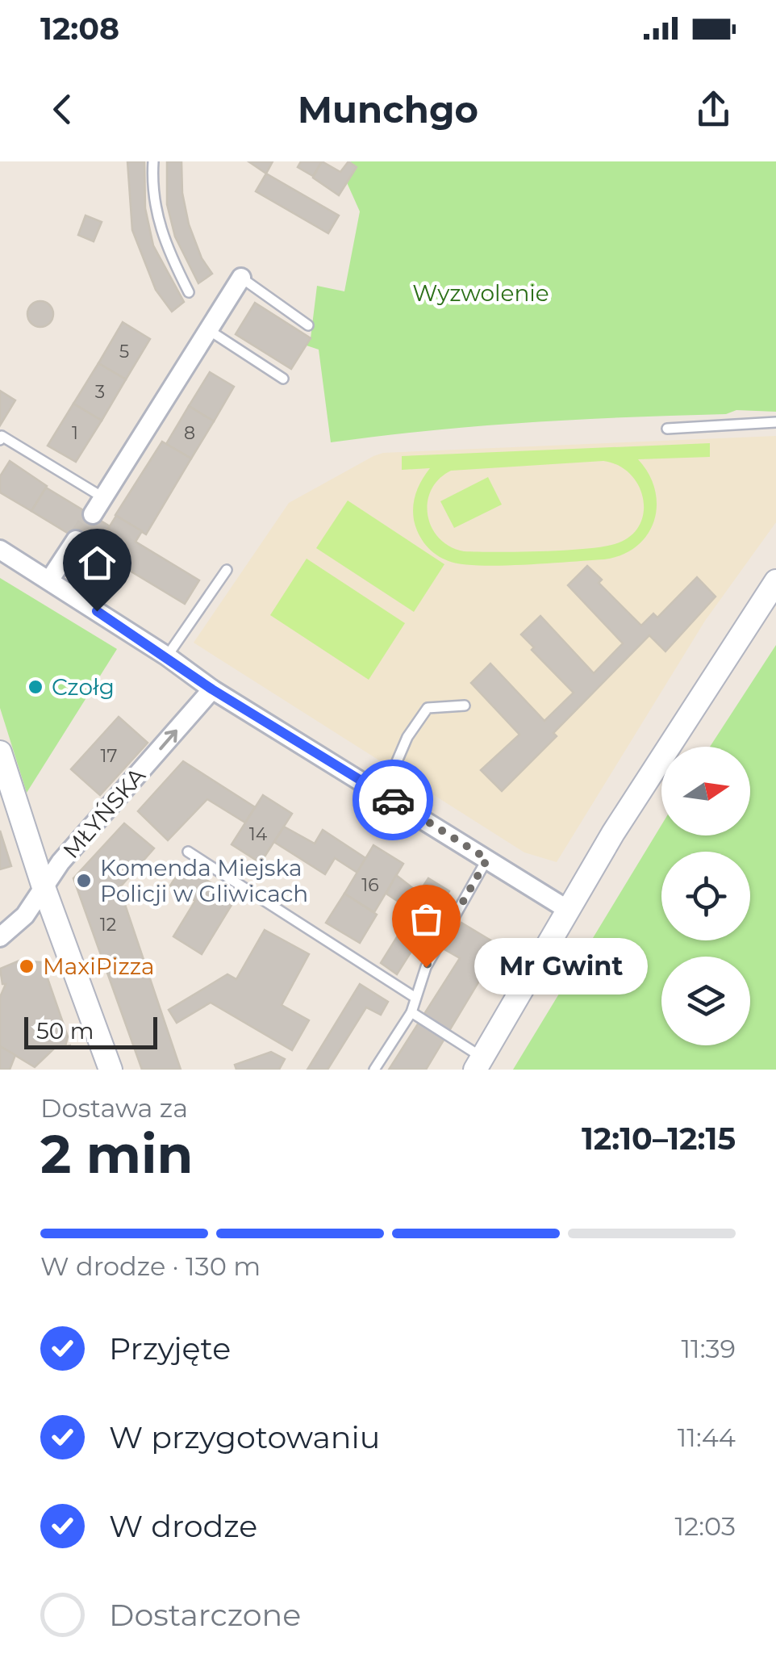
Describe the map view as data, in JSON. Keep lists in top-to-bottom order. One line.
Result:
{"streets":{"street":["MŁYŃSKA"]},"one_way":["MŁYŃSKA"],"parks":["Wyzwolenie"],"places":["Czołg","Komenda Miejska Policji w Gliwicach","MaxiPizza","Mr Gwint"],"house_numbers":["5","3","1","8","17","14","16","12"],"scale_bar":"50 m","north":"right","page":{"status":"12:08","header":"Munchgo","bubble":"Mr Gwint","scale":"50 m","heading":["2 min","Dostawa za","12:10–12:15"],"bar":"W drodze · 130 m","list":[["Przyjęte","11:39"],["W przygotowaniu","11:44"],["W drodze","12:03"],"Dostarczone"]}}
